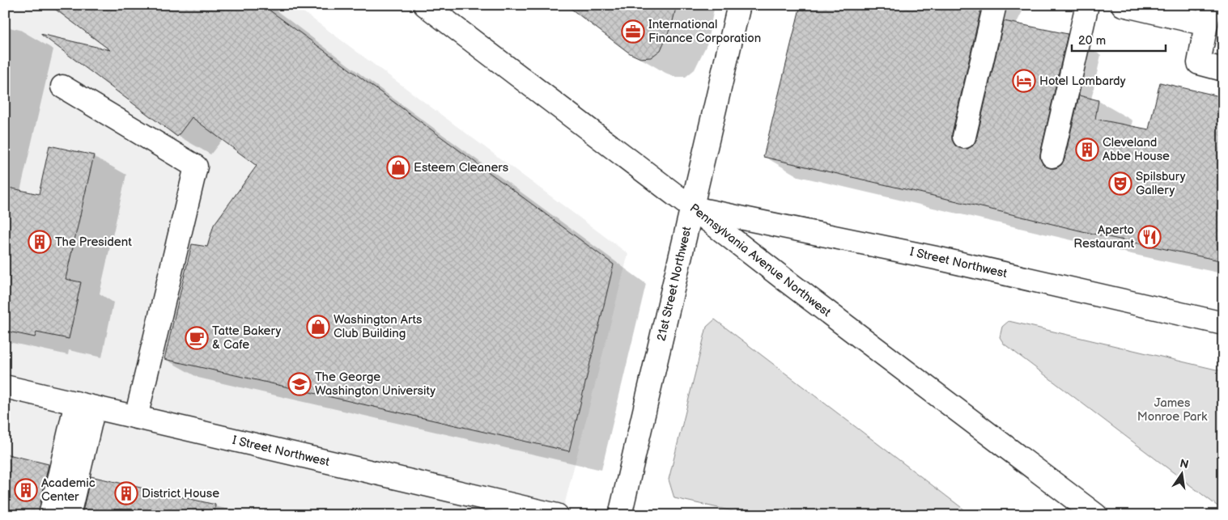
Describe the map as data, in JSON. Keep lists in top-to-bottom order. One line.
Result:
{"streets":{"main road":["Pennsylvania Avenue Northwest","I Street Northwest","21st Street Northwest"]},"crossings":[["Pennsylvania Avenue Northwest","I Street Northwest"],["Pennsylvania Avenue Northwest","21st Street Northwest"],["I Street Northwest","21st Street Northwest"]],"parks":["James Monroe Park"],"places":{"office":["International Finance Corporation"],"hotel":["Hotel Lombardy"],"building":["Cleveland Abbe House","The President","Academic Center","District House"],"shop":["Esteem Cleaners","Washington Arts Club Building"],"theatre":["Spilsbury Gallery"],"restaurant":["Aperto Restaurant"],"cafe":["Tatte Bakery & Cafe"],"school or university":["The George Washington University"]},"scale_bar":"20 m","north":"top"}
